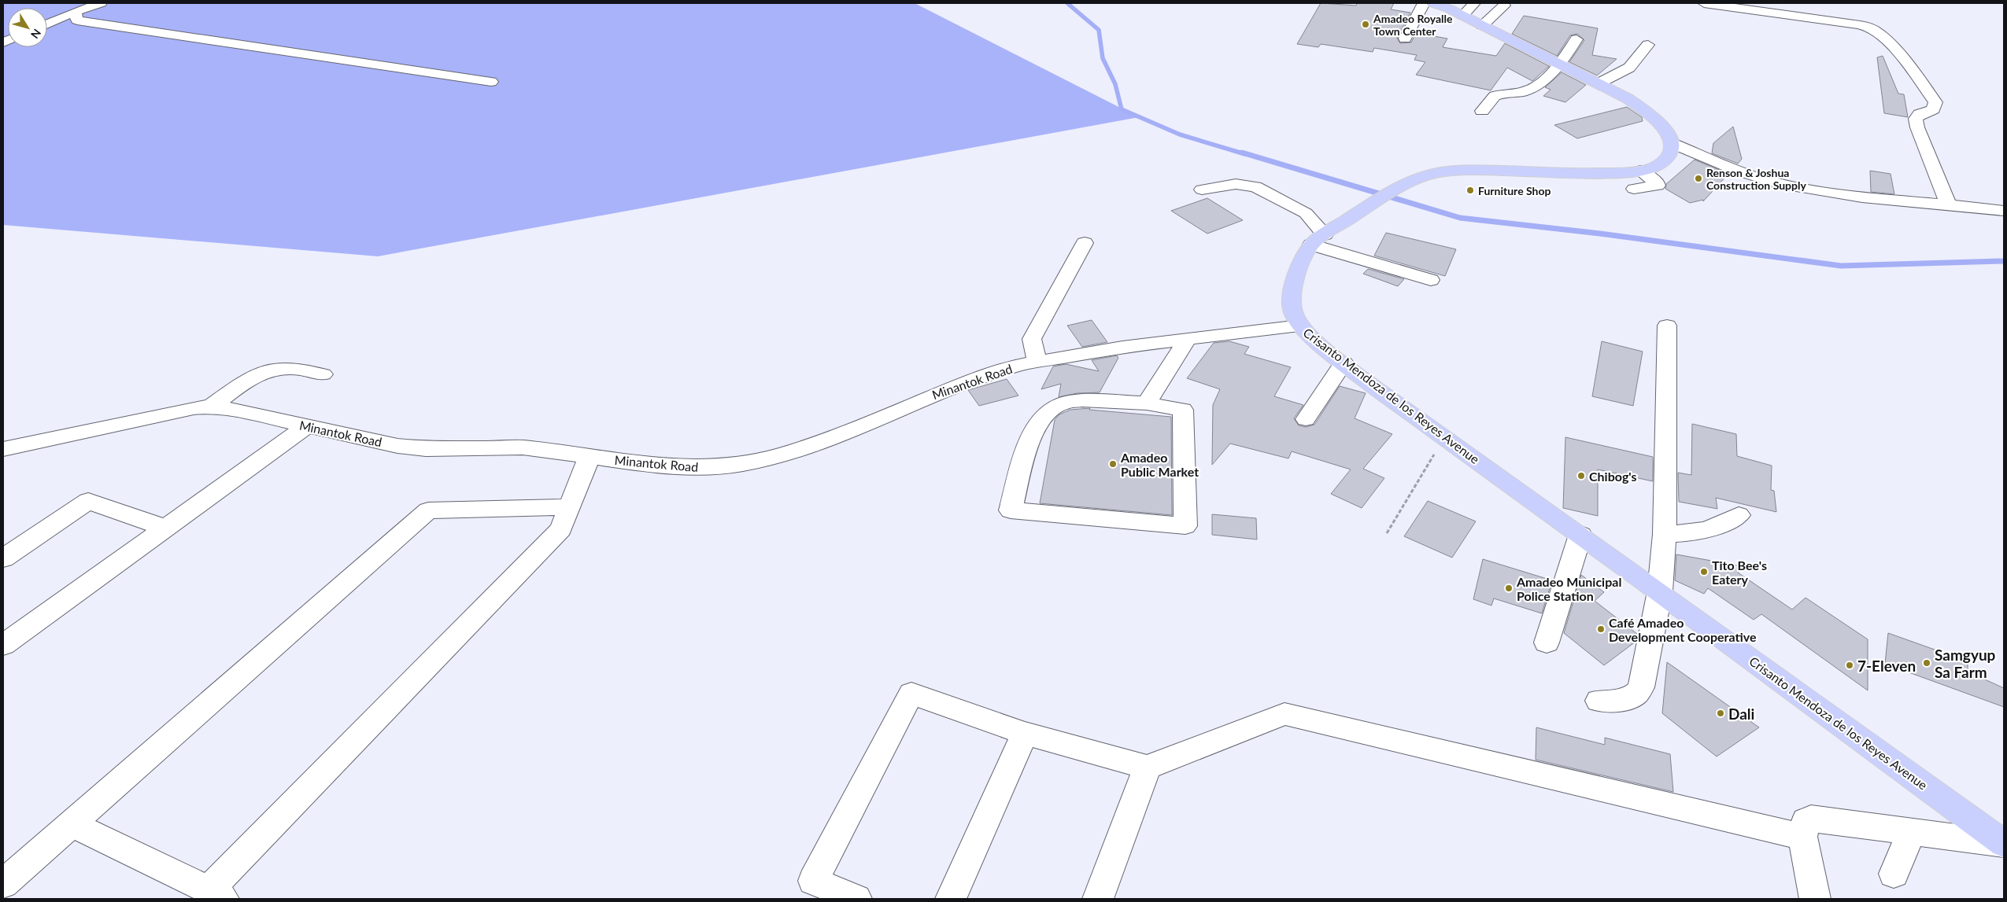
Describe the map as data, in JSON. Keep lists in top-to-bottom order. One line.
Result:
{"streets":{"main road":["Crisanto Mendoza de los Reyes Avenue"],"street":["Minantok Road"]},"crossings":[["Minantok Road","Crisanto Mendoza de los Reyes Avenue"]],"places":["Amadeo Royalle Town Center","Renson & Joshua Construction Supply","Furniture Shop","Amadeo Public Market","Chibog's","Tito Bee's Eatery","Amadeo Municipal Police Station","Café Amadeo Development Cooperative","Samgyup Sa Farm","7-Eleven","Dali"],"north":"bottom right"}
